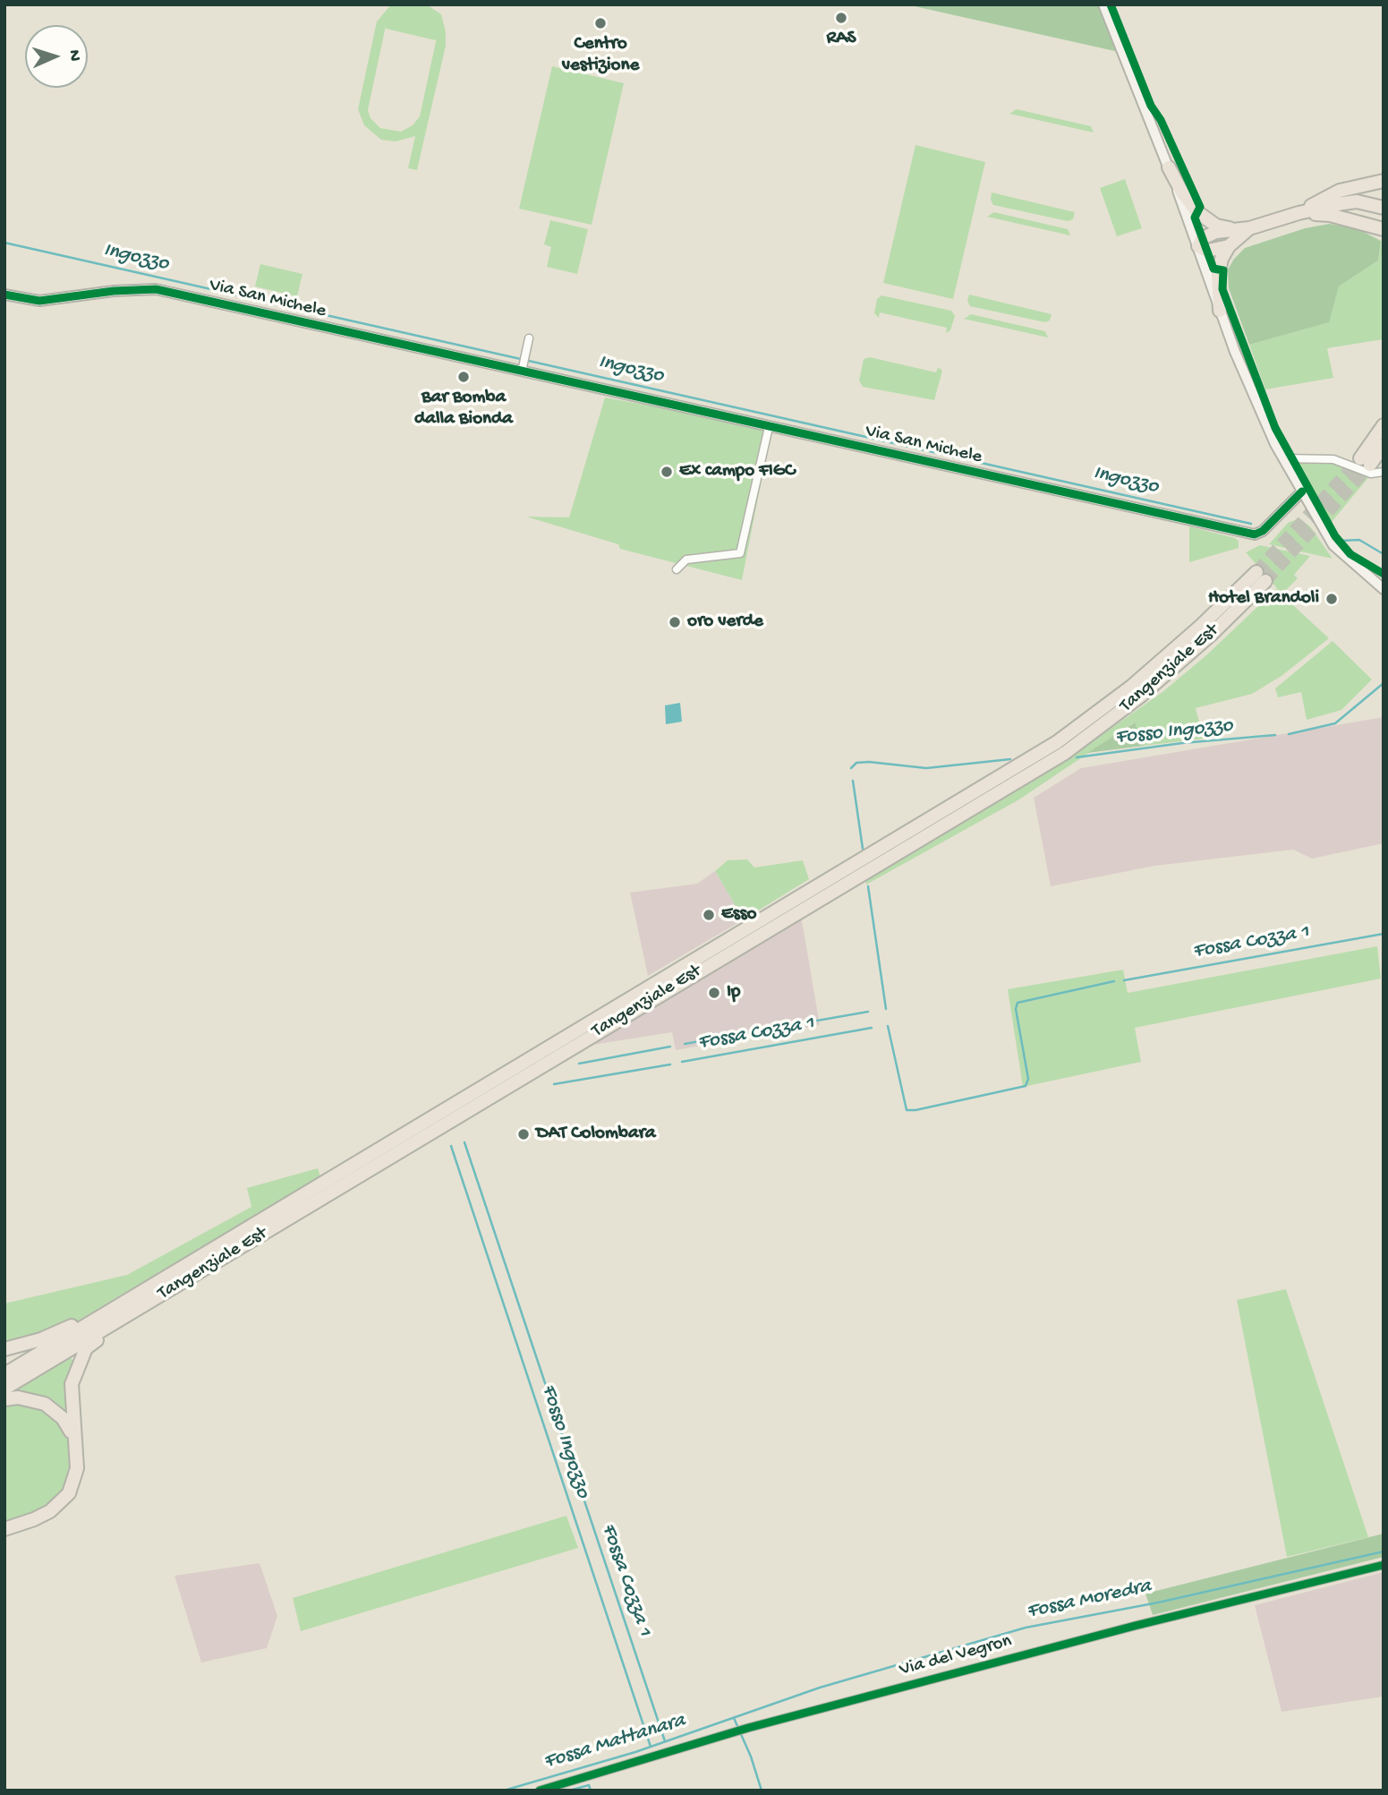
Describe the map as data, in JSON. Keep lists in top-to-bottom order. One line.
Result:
{"streets":{"highway":["Tangenziale Est"],"street":["Via San Michele","Via del Vegron"]},"water":["Ingozzo","Fosso Ingozzo","Fossa Cozza 1","Fossa Moredra","Fossa Mattanara"],"places":["RAS","Centro vestizione","Bar Bomba dalla Bionda","Ex campo FIGC","Hotel Brandoli","oro verde","Esso","Ip","DAT Colombara"],"north":"right"}
